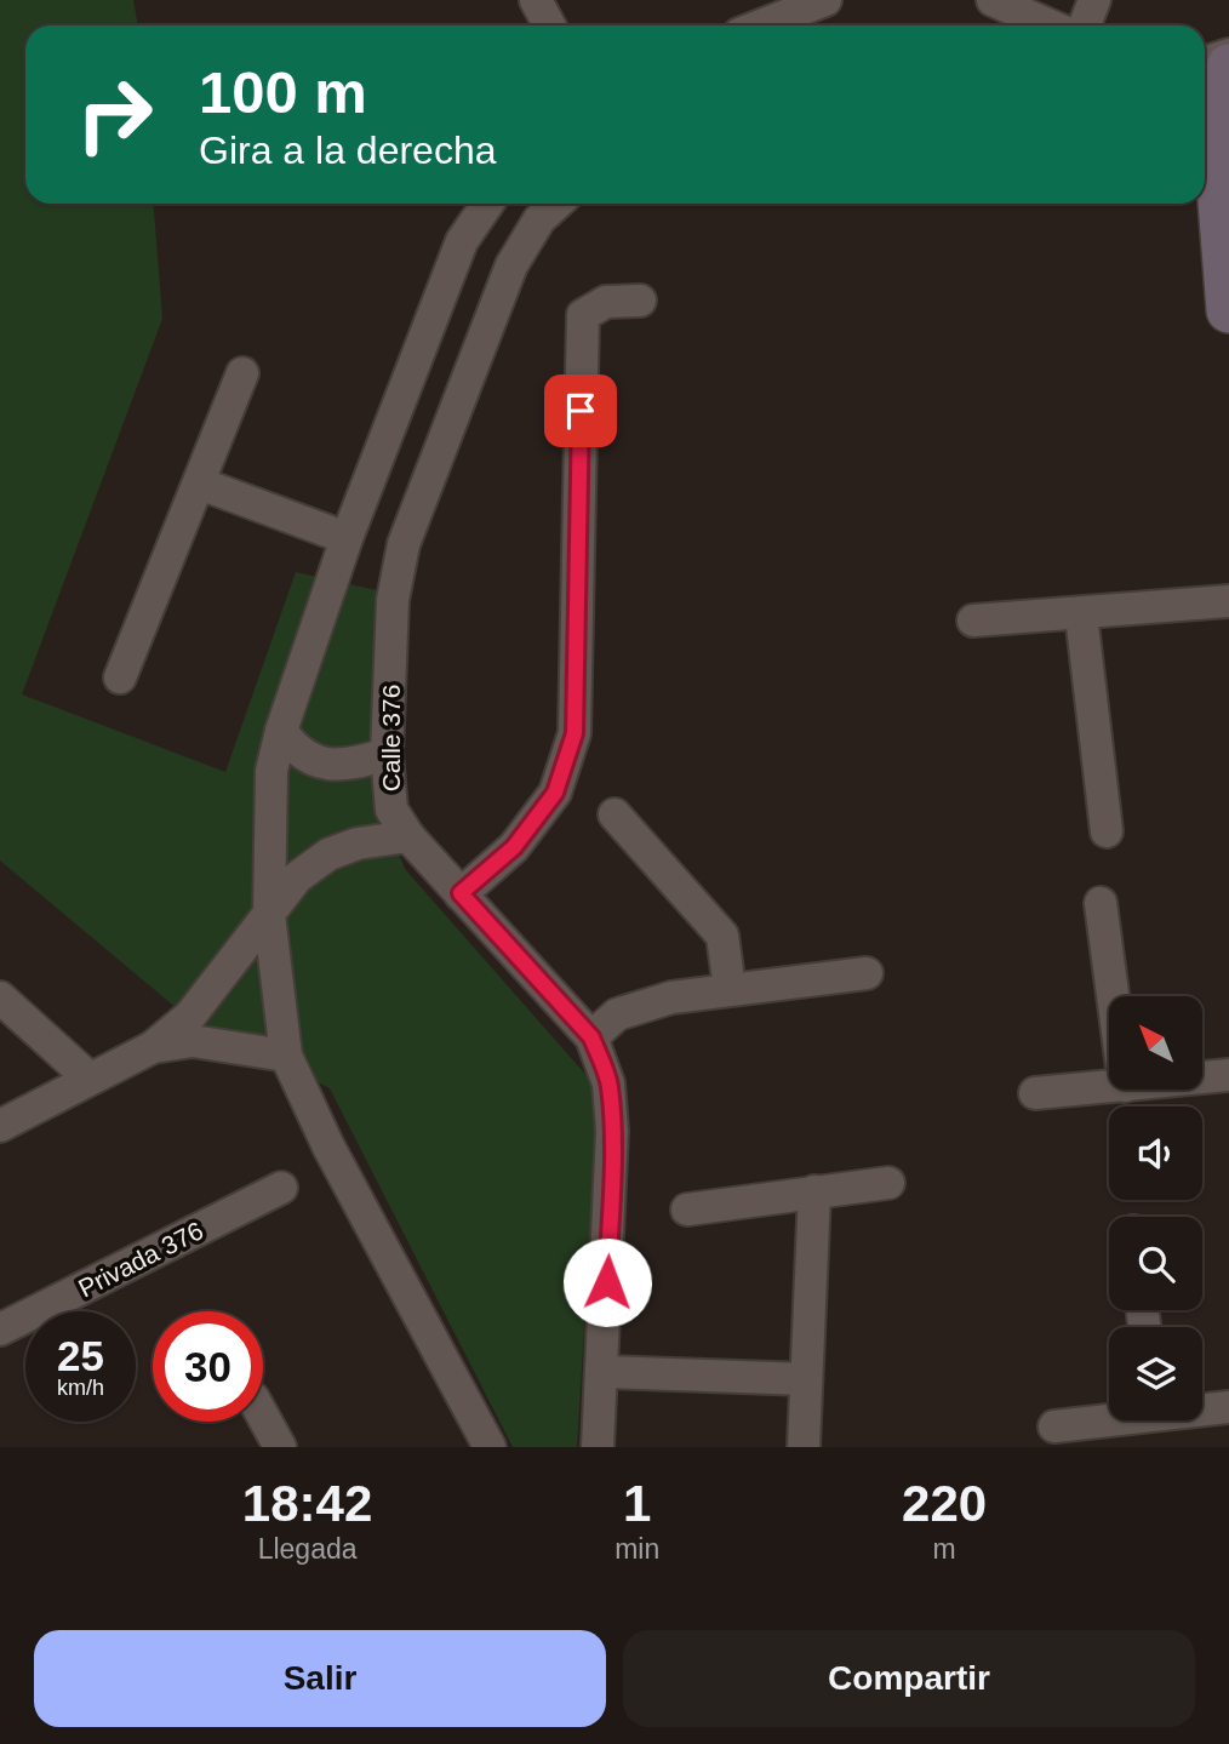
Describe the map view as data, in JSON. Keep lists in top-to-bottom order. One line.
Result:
{"streets":{"street":["Calle 376","Privada 376"]},"north":"top left","page":{"turn":["100 m","Gira a la derecha"],"speed":"25 km/h","limit":"30","eta":["18:42","Llegada","1","min","220","m"],"buttons":["Salir","Compartir"]}}
